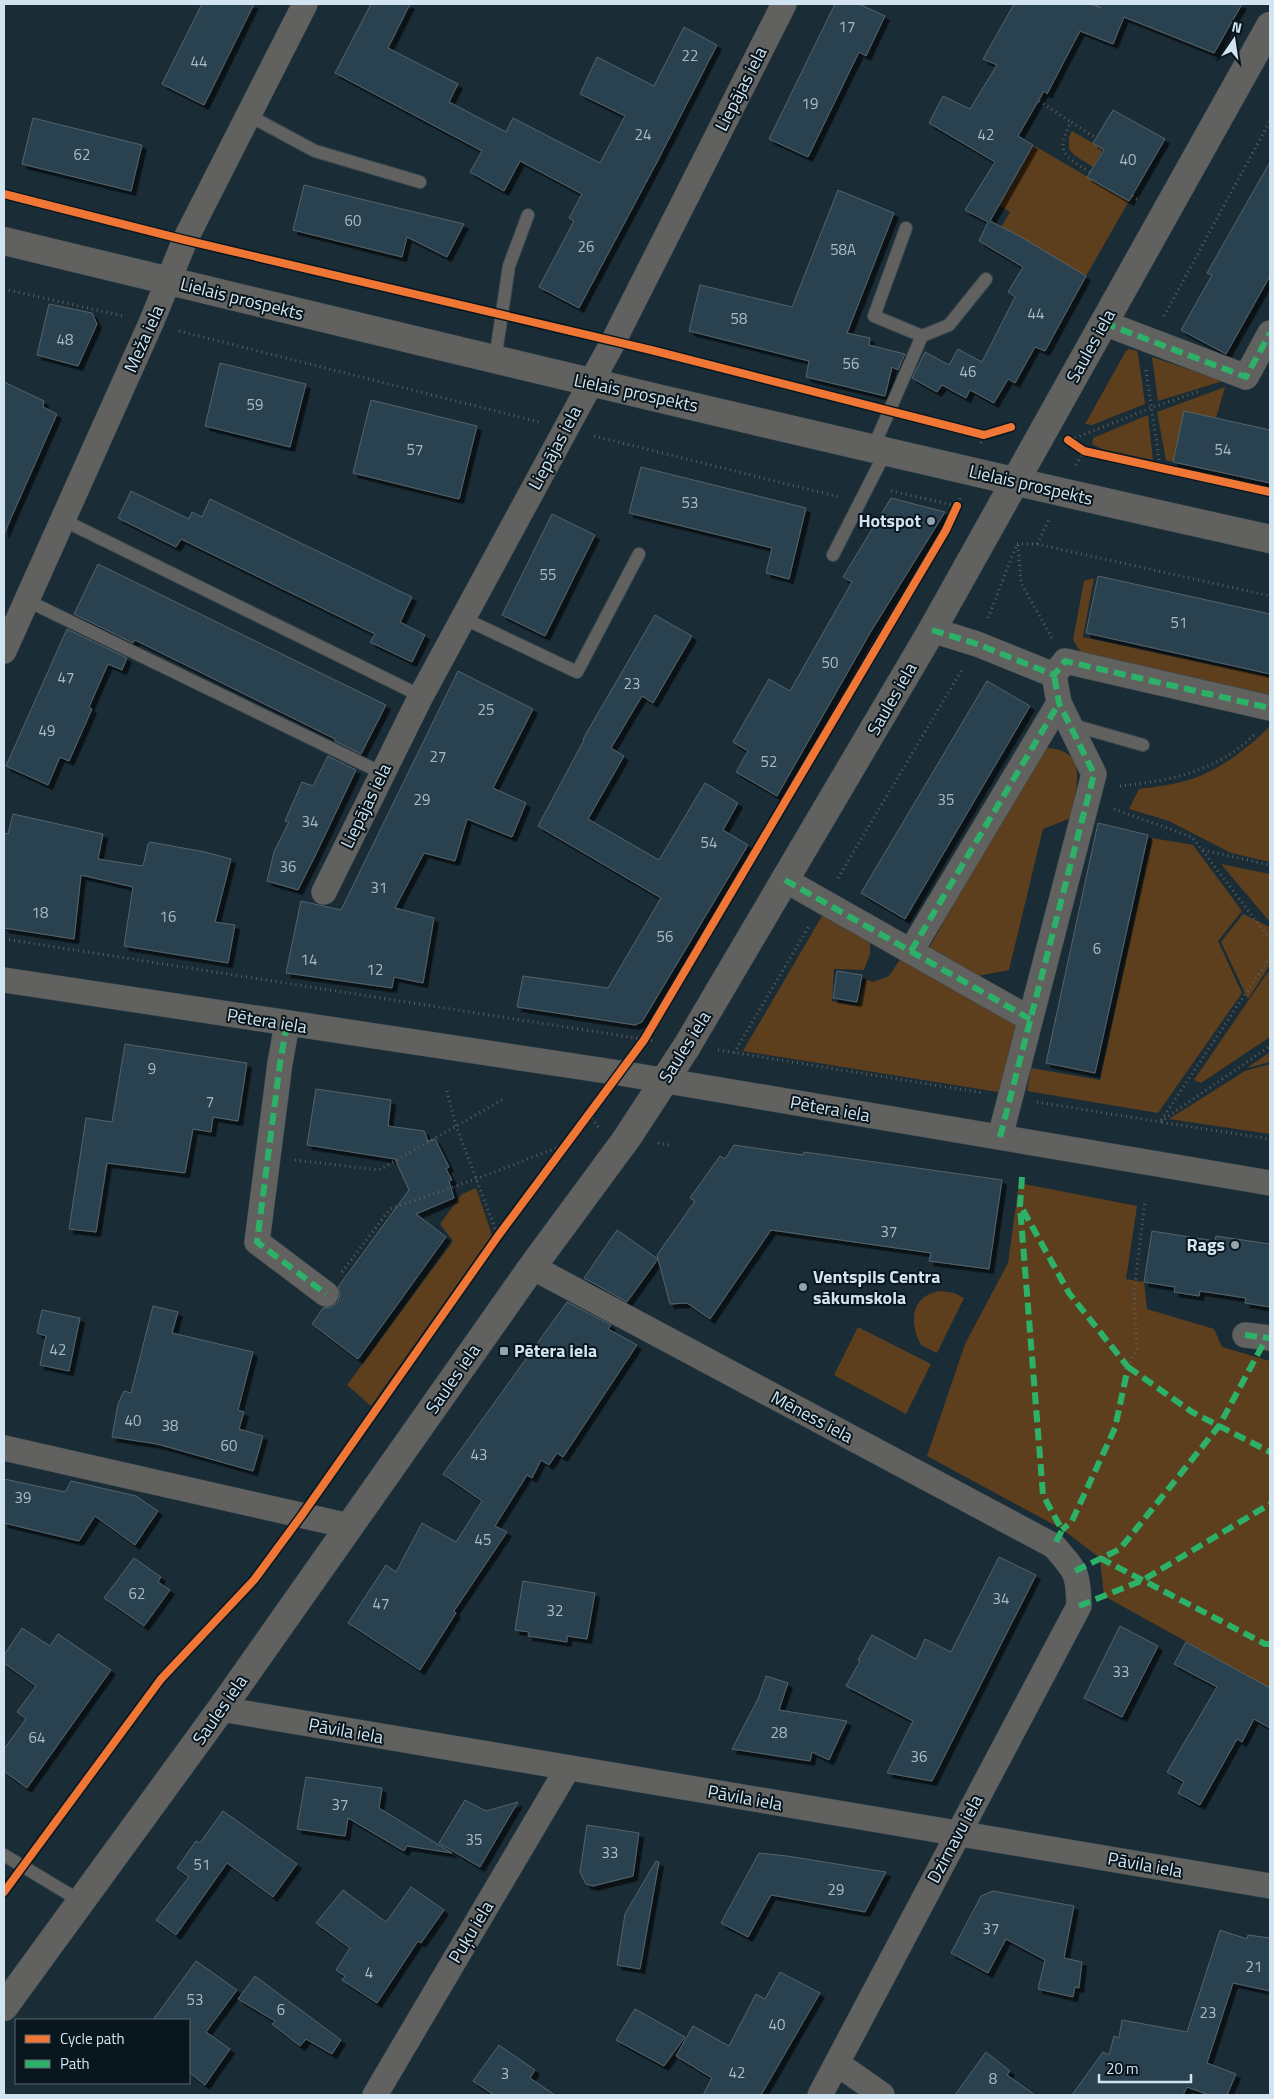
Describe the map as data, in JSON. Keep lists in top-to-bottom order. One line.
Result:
{"streets":{"street":["Liepājas iela","Lielais prospekts","Meža iela","Saules iela","Pētera iela","Mēness iela","Pāvila iela","Dzirnavu iela","Puķu iela"]},"crossings":[["Liepājas iela","Lielais prospekts"],["Lielais prospekts","Meža iela"],["Lielais prospekts","Saules iela"],["Saules iela","Pētera iela"],["Saules iela","Mēness iela"],["Saules iela","Pāvila iela"],["Mēness iela","Dzirnavu iela"],["Pāvila iela","Dzirnavu iela"],["Pāvila iela","Puķu iela"]],"places":{"other":["Hotspot","Rags","Ventspils Centra sākumskola"],"transit":["Pētera iela"]},"house_numbers":["17","22","44","19","24","42","62","40","60","26","58A","44","58","48","56","46","59","57","54","53","55","51","50","47","23","25","49","27","52","29","35","34","54","36","31","18","16","56","6","14","12","9","7","37","42","40","38","60","43","39","45","62","34","47","32","33","28","64","36","37","35","33","51","29","37","21","4","53","6","23","40","42","3","8"],"legend":["Cycle path","Path"],"scale_bar":"20 m","north":"top"}
